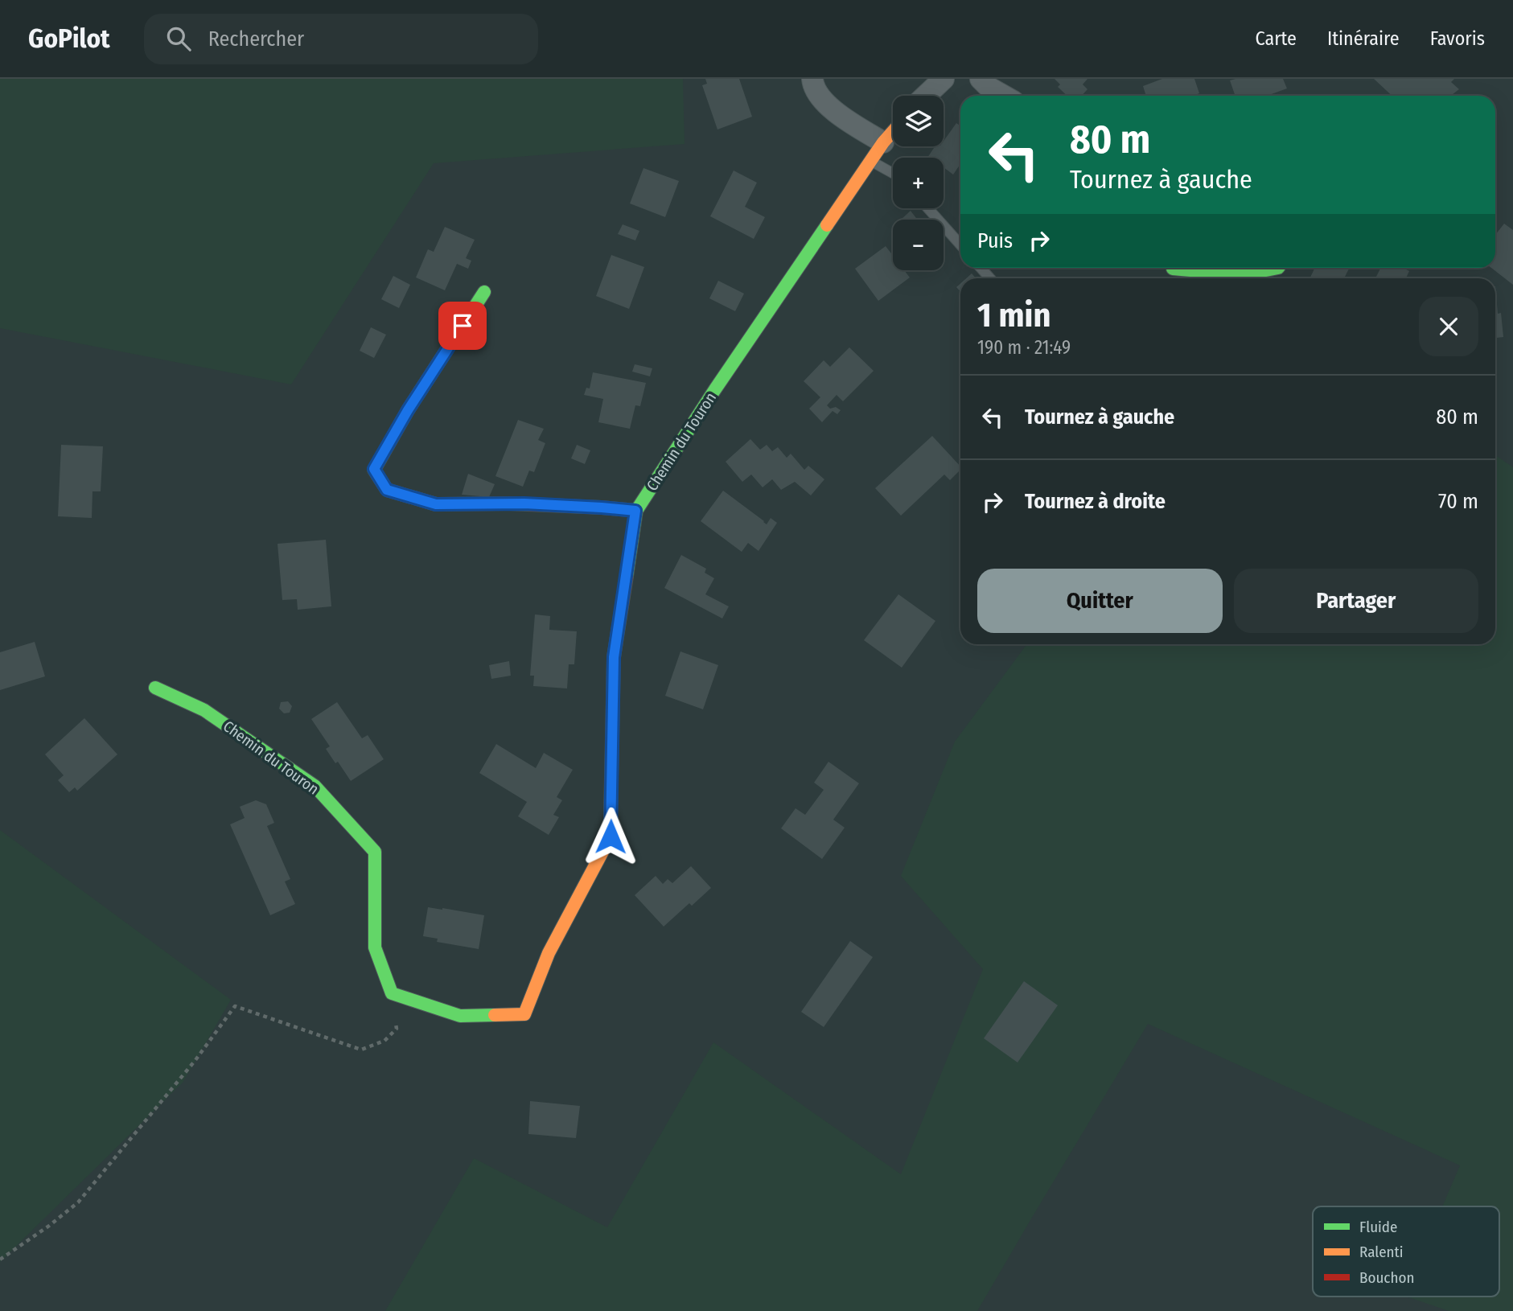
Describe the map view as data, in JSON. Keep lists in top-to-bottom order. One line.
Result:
{"streets":{"street":["Chemin du Touron"]},"legend":["Fluide","Ralenti","Bouchon"],"page":{"header":"GoPilot","search":"Rechercher","nav":["Carte","Itinéraire","Favoris"],"map_buttons":["+","−"],"turn":["80 m","Tournez à gauche"],"then":"Puis","heading":["1 min","190 m · 21:49"],"list":[{"name":"Tournez à gauche","value":"80 m"},{"name":"Tournez à droite","value":"70 m"}],"buttons":["Quitter","Partager"]}}
